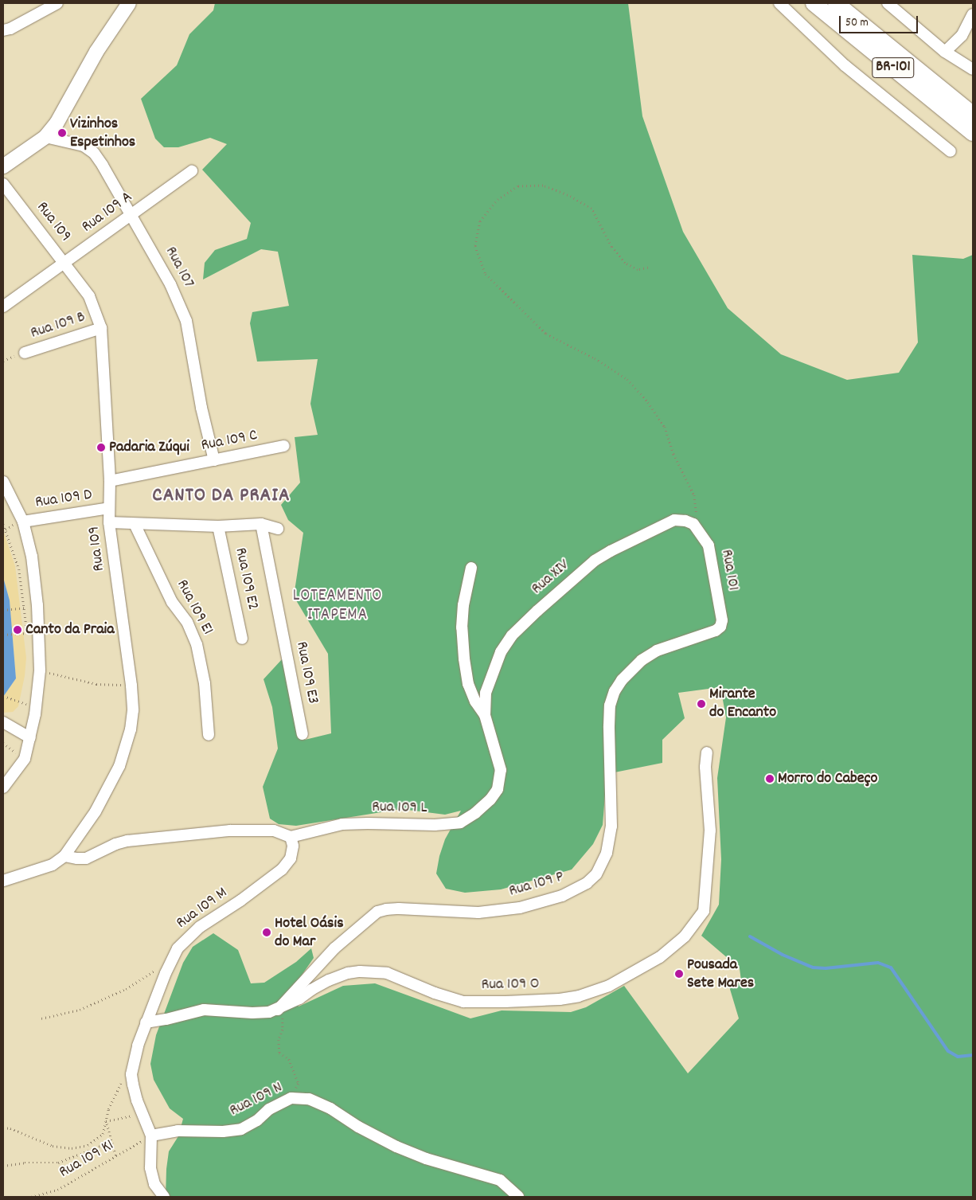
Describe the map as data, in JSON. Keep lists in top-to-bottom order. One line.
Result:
{"streets":{"highway":["BR-101"],"street":["Rua 109 A","Rua 109","Rua 107","Rua 109 B","Rua 109 C","Rua 109 D","Rua 101","Rua XIV","Rua 109 E2","Rua 109 E1","Rua 109 E3","Rua 109 L","Rua 109 P","Rua 109 M","Rua 109 O","Rua 109 N"],"path":["Rua 109 K1"]},"crossings":[["Rua 109 A","Rua 109"],["Rua 109 A","Rua 107"],["Rua 109","Rua 109 B"],["Rua 109","Rua 109 C"],["Rua 109","Rua 109 D"],["Rua 109","Rua 109 L"],["Rua 107","Rua 109 C"],["Rua 101","Rua XIV"],["Rua 101","Rua 109 P"],["Rua XIV","Rua 109 L"],["Rua 109 L","Rua 109 M"],["Rua 109 P","Rua 109 O"],["Rua 109 M","Rua 109 O"],["Rua 109 N","Rua 109 K1"]],"districts":["CANTO DA PRAIA","LOTEAMENTO ITAPEMA"],"places":["Vizinhos Espetinhos","Padaria Zúqui","Canto da Praia","Mirante do Encanto","Morro do Cabeço","Hotel Oásis do Mar","Pousada Sete Mares"],"scale_bar":"50 m"}
